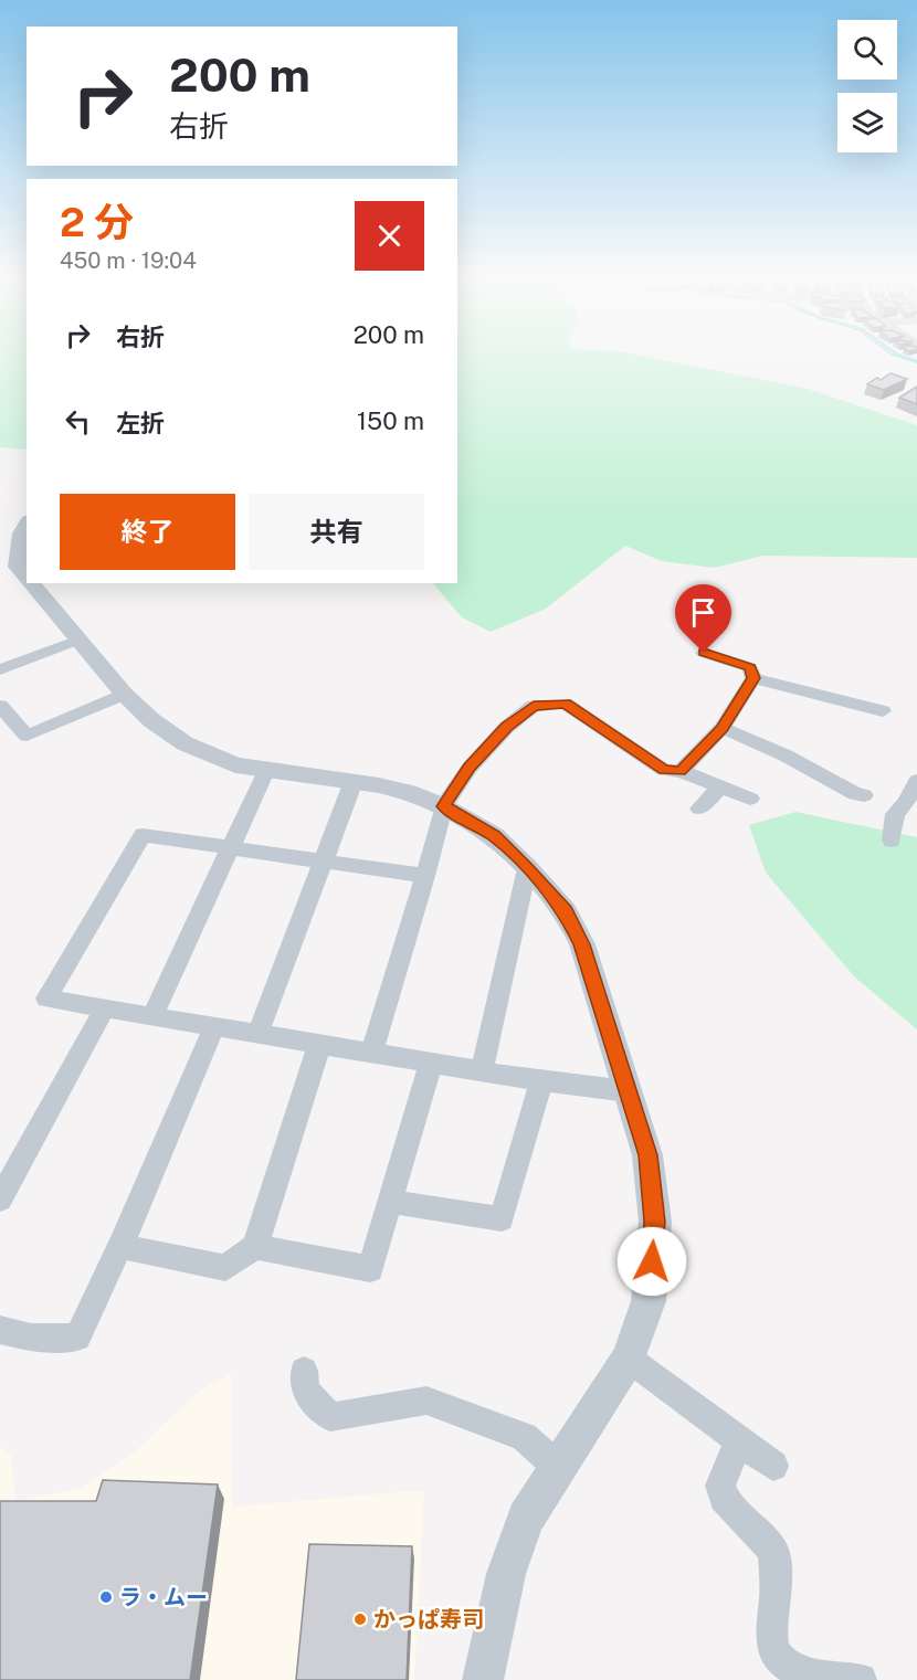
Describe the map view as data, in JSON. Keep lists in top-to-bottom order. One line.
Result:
{"places":["ラ・ムー","かっぱ寿司"],"page":{"turn":["200 m","右折"],"heading":["2 分","450 m · 19:04"],"list":[{"name":"右折","value":"200 m"},{"name":"左折","value":"150 m"}],"buttons":["終了","共有"]}}
